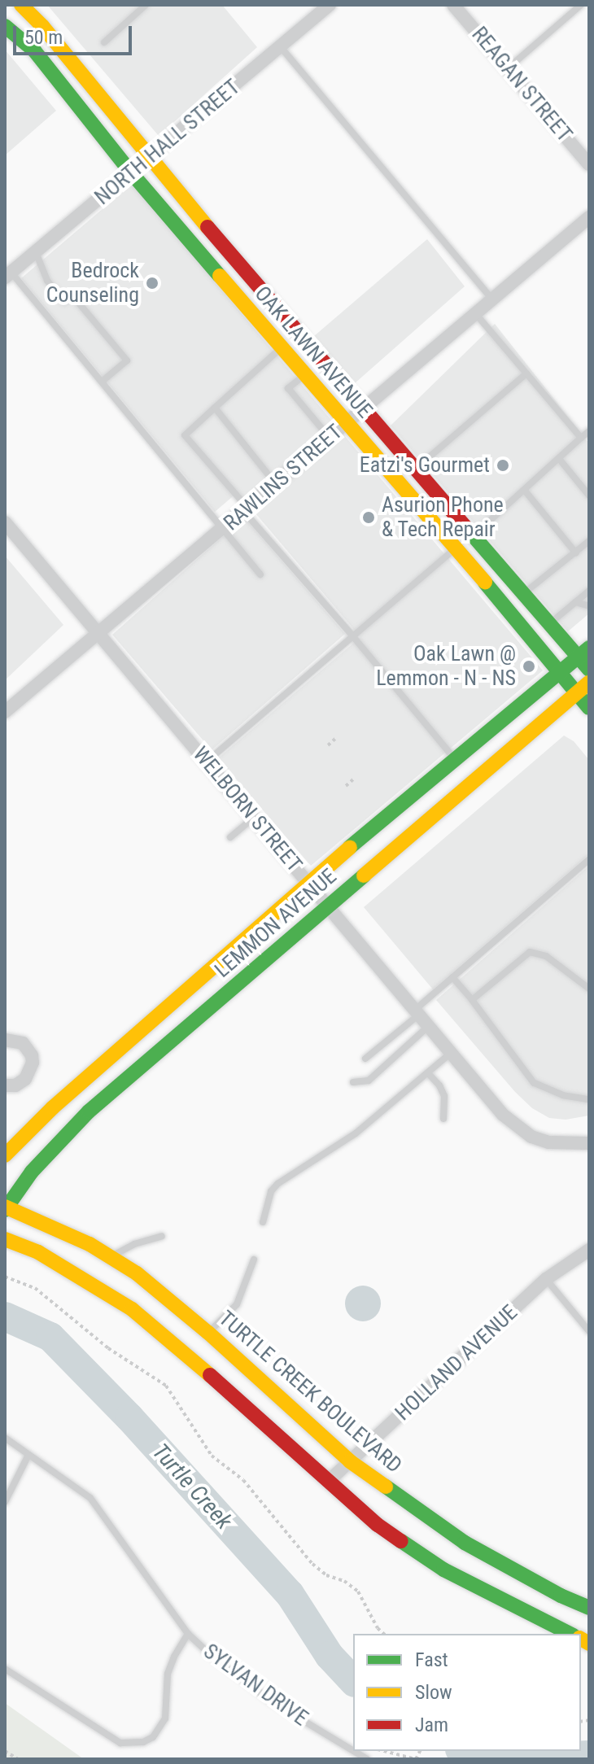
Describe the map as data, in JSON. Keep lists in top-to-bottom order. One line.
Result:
{"streets":{"main road":["OAK LAWN AVENUE","LEMMON AVENUE","TURTLE CREEK BOULEVARD"],"street":["REAGAN STREET","NORTH HALL STREET","RAWLINS STREET","WELBORN STREET","HOLLAND AVENUE"],"lane":["SYLVAN DRIVE"]},"crossings":[["NORTH HALL STREET","OAK LAWN AVENUE"],["OAK LAWN AVENUE","RAWLINS STREET"],["OAK LAWN AVENUE","LEMMON AVENUE"],["RAWLINS STREET","WELBORN STREET"],["WELBORN STREET","LEMMON AVENUE"],["LEMMON AVENUE","TURTLE CREEK BOULEVARD"],["HOLLAND AVENUE","TURTLE CREEK BOULEVARD"]],"water":["Turtle Creek"],"places":["Bedrock Counseling","Eatzi's Gourmet","Asurion Phone & Tech Repair","Oak Lawn @ Lemmon - N - NS"],"legend":["Fast","Slow","Jam"],"scale_bar":"50 m"}
